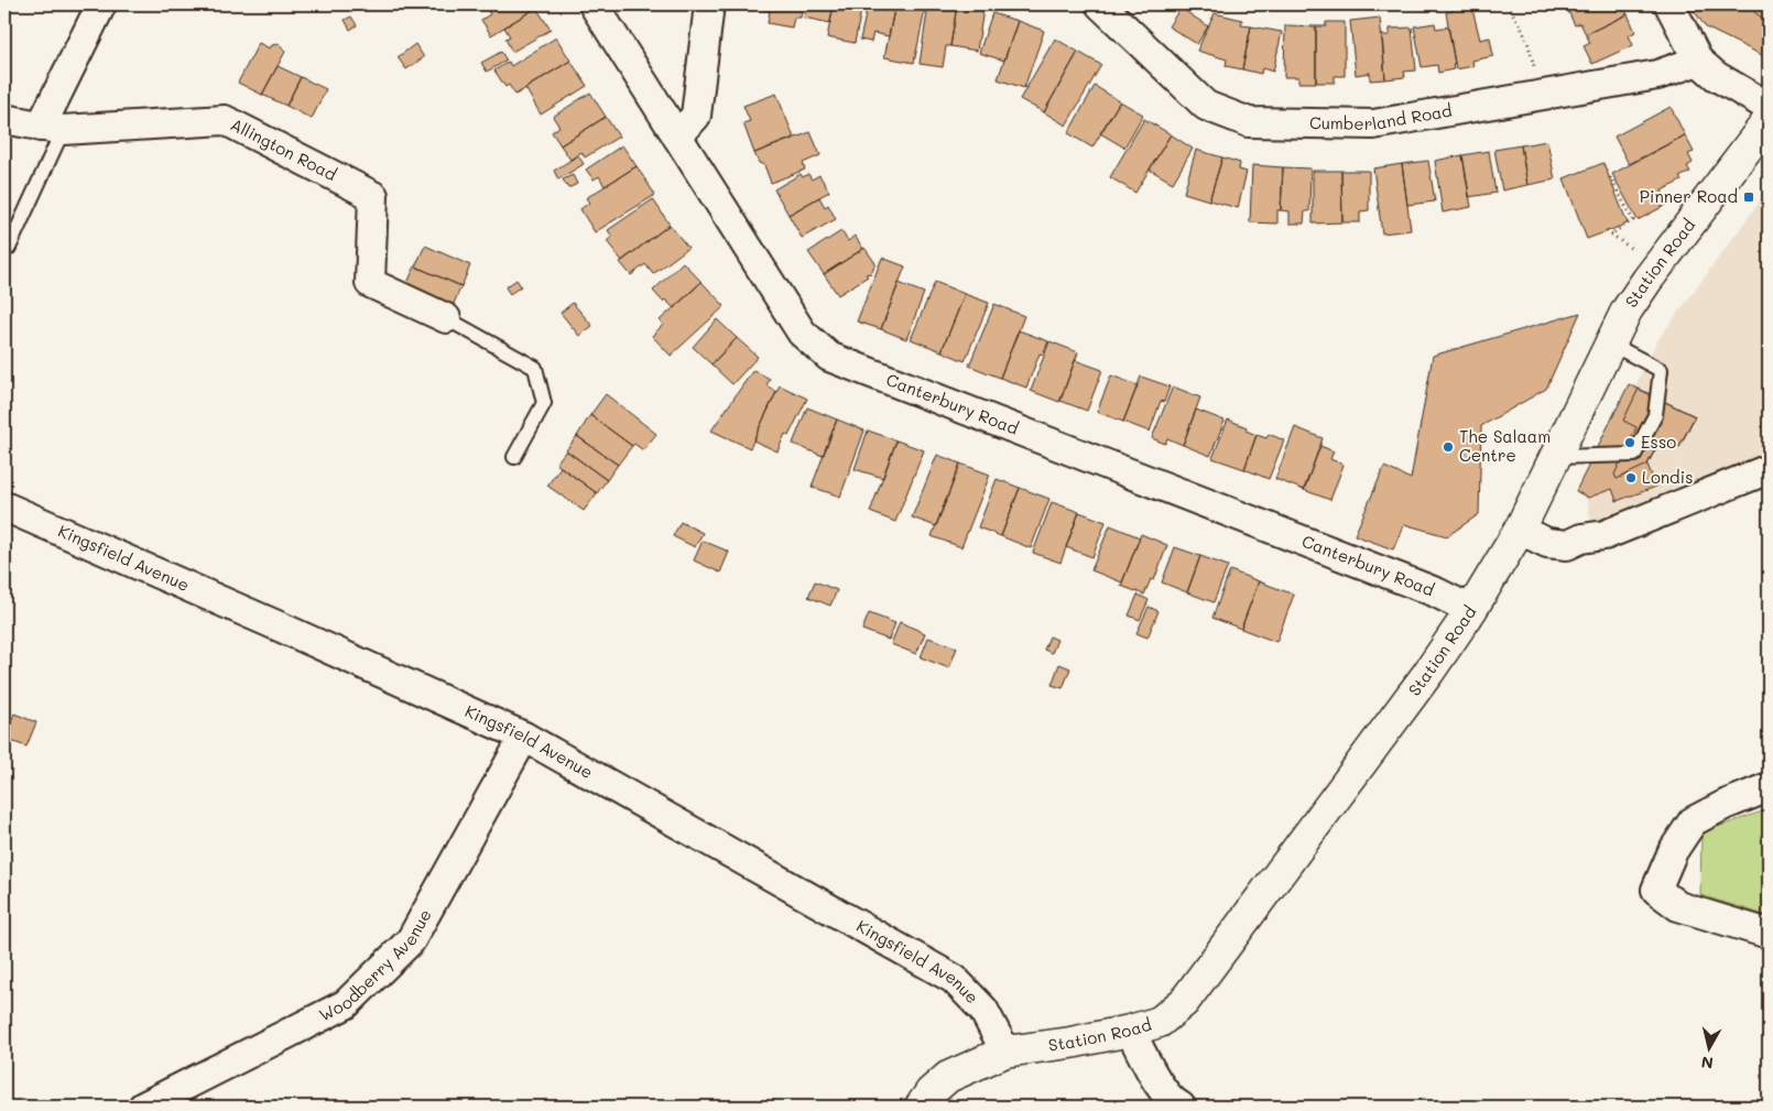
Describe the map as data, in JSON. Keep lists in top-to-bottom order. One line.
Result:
{"streets":{"street":["Cumberland Road","Allington Road","Station Road","Canterbury Road","Kingsfield Avenue","Woodberry Avenue"]},"crossings":[["Station Road","Canterbury Road"],["Station Road","Kingsfield Avenue"],["Kingsfield Avenue","Woodberry Avenue"]],"places":{"transit":["Pinner Road"],"other":["Esso","The Salaam Centre","Londis"]},"north":"bottom"}
